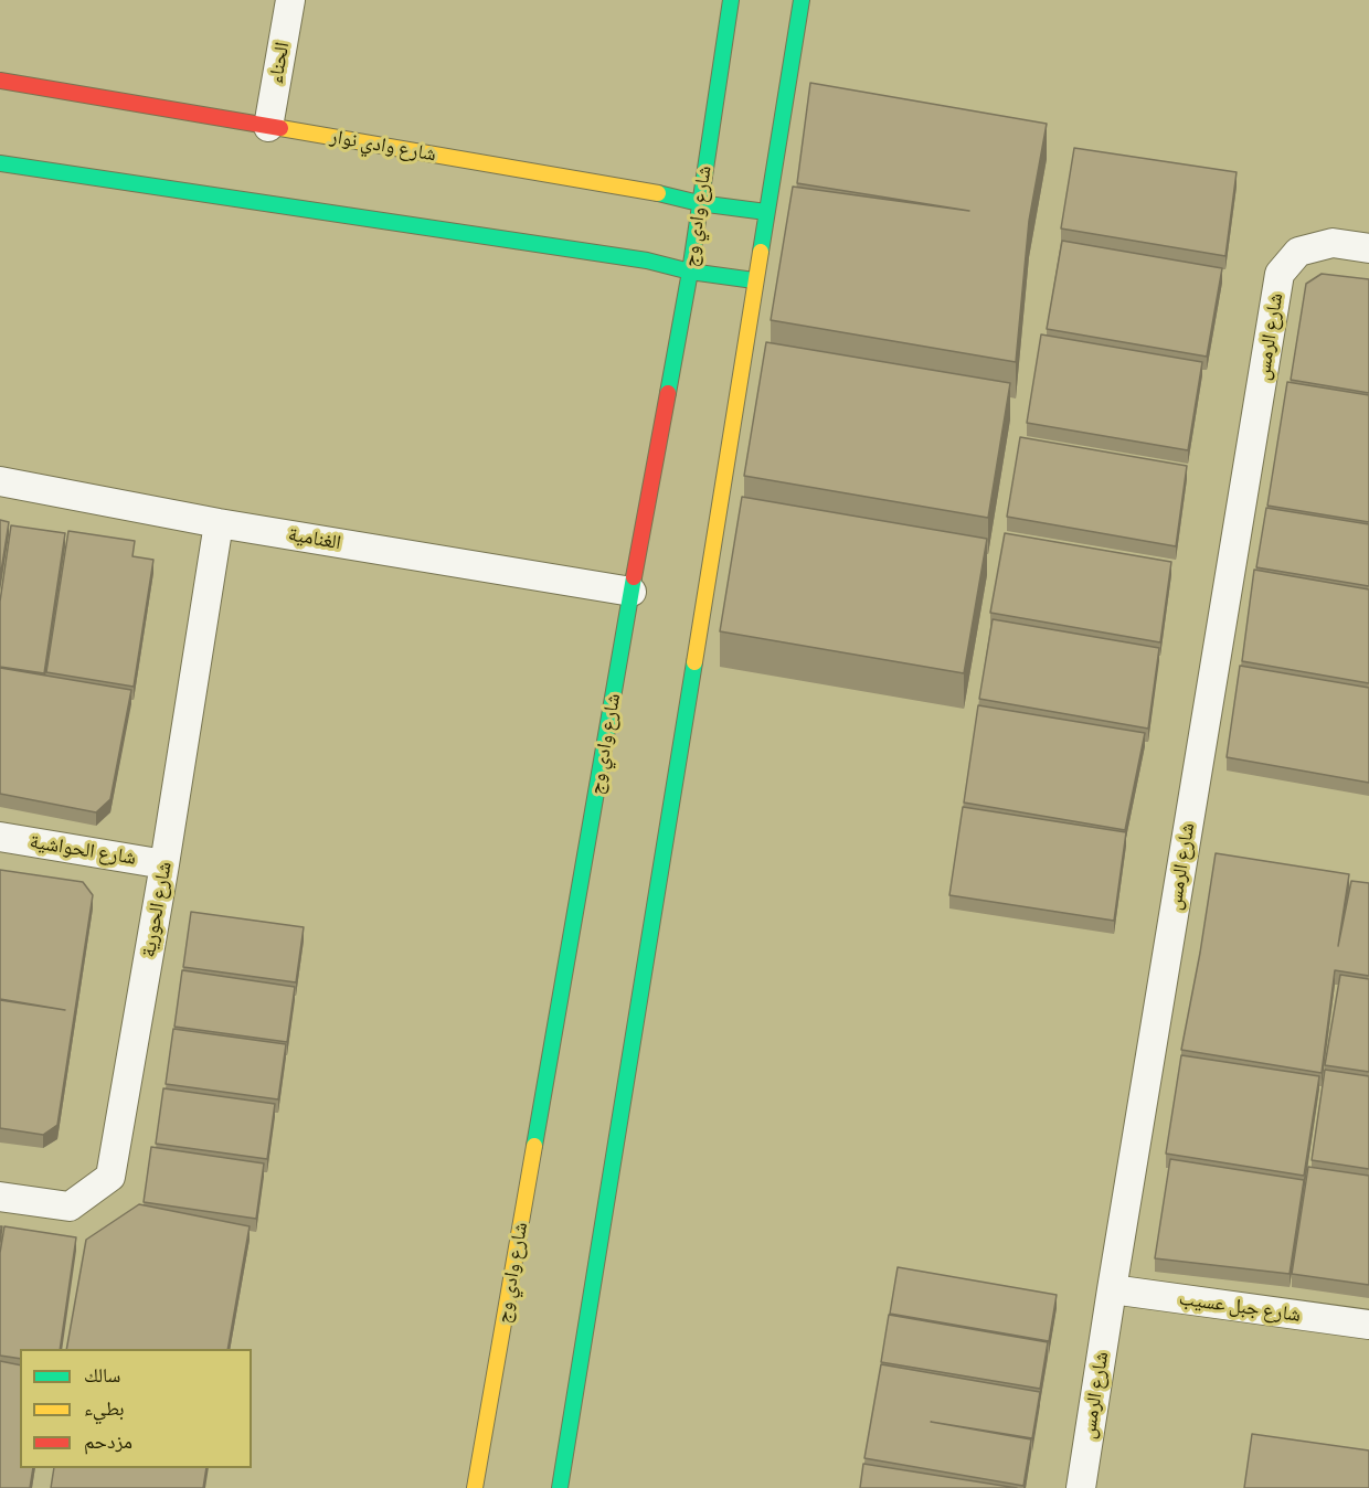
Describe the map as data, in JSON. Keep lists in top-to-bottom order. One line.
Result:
{"streets":{"street":["الحناء","شارع وادي نوار","شارع وادي وج","شارع الرمس","الغنامية","شارع الحواشية","شارع الحورية","شارع جبل عسيب"]},"crossings":[["الحناء","شارع وادي نوار"],["شارع وادي نوار","شارع وادي وج"],["شارع وادي وج","الغنامية"],["شارع الرمس","شارع جبل عسيب"],["الغنامية","شارع الحورية"],["شارع الحواشية","شارع الحورية"]],"legend":["سالك","بطيء","مزدحم"]}
